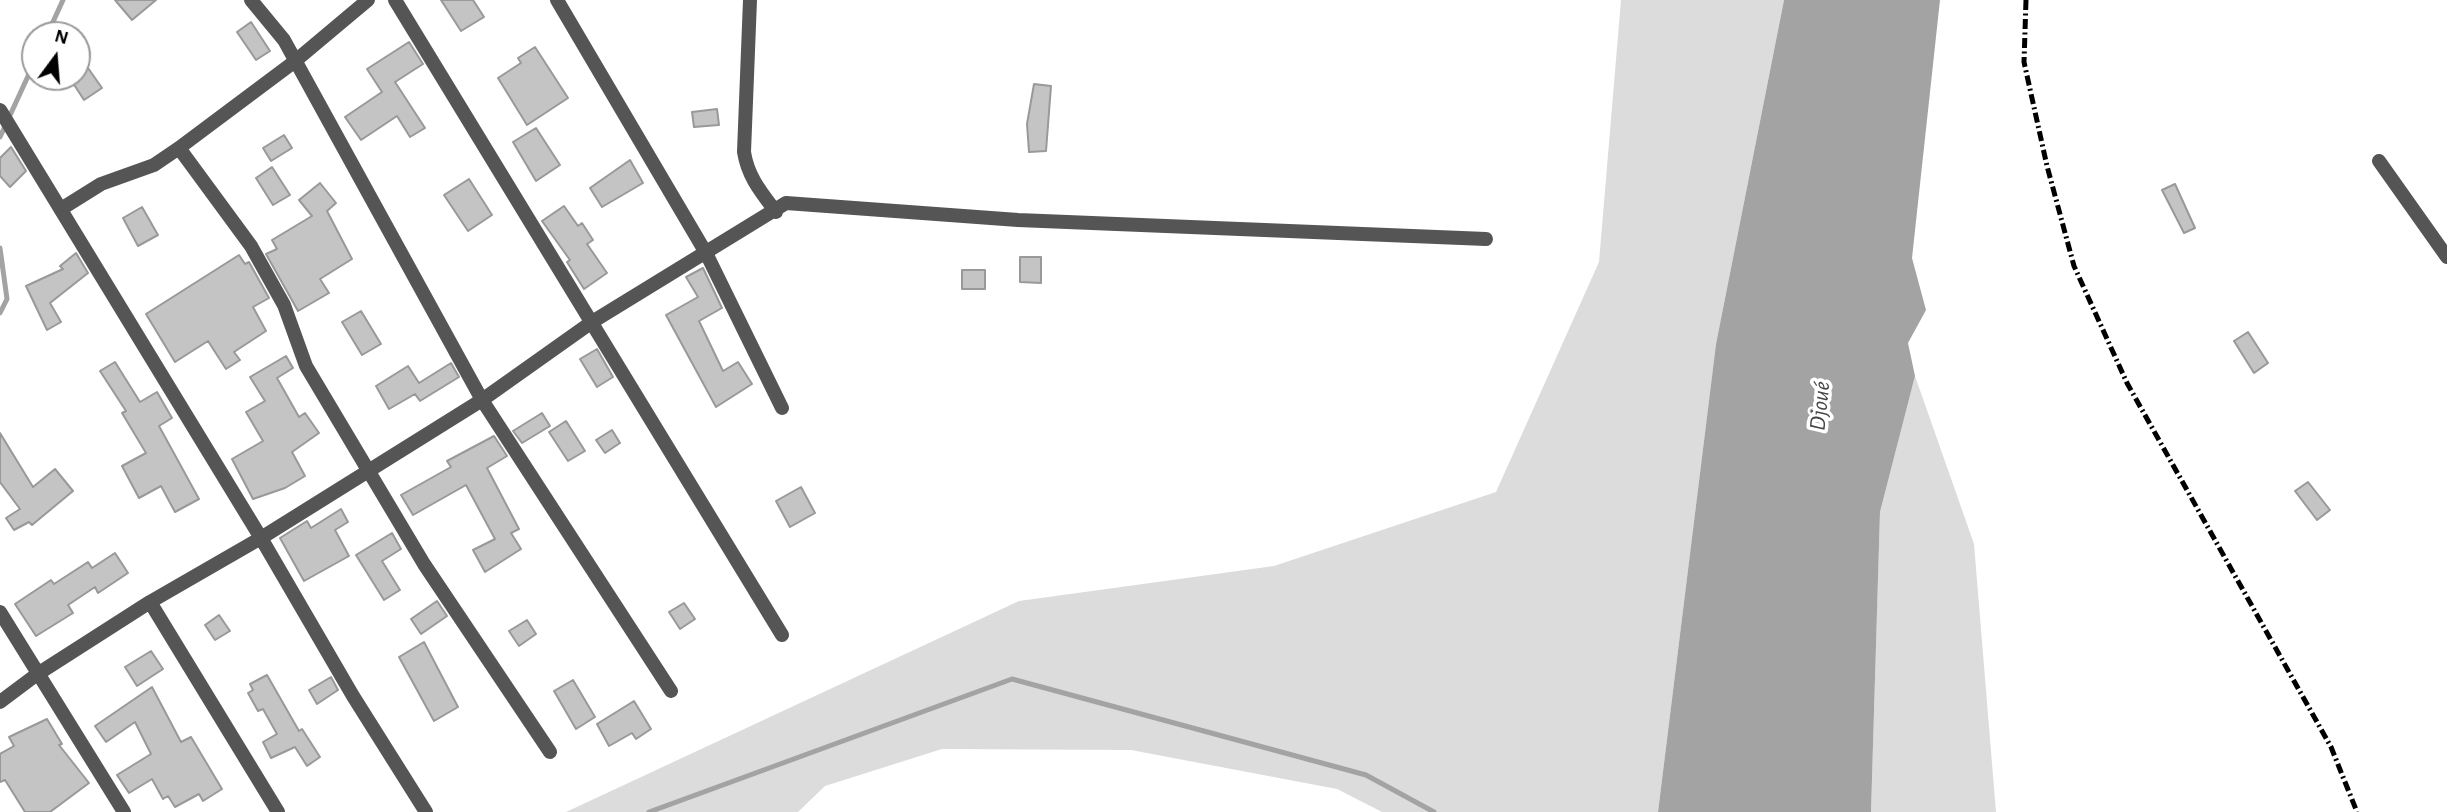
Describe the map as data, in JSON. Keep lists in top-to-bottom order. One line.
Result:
{"water":["Djoué"],"north":"top"}
